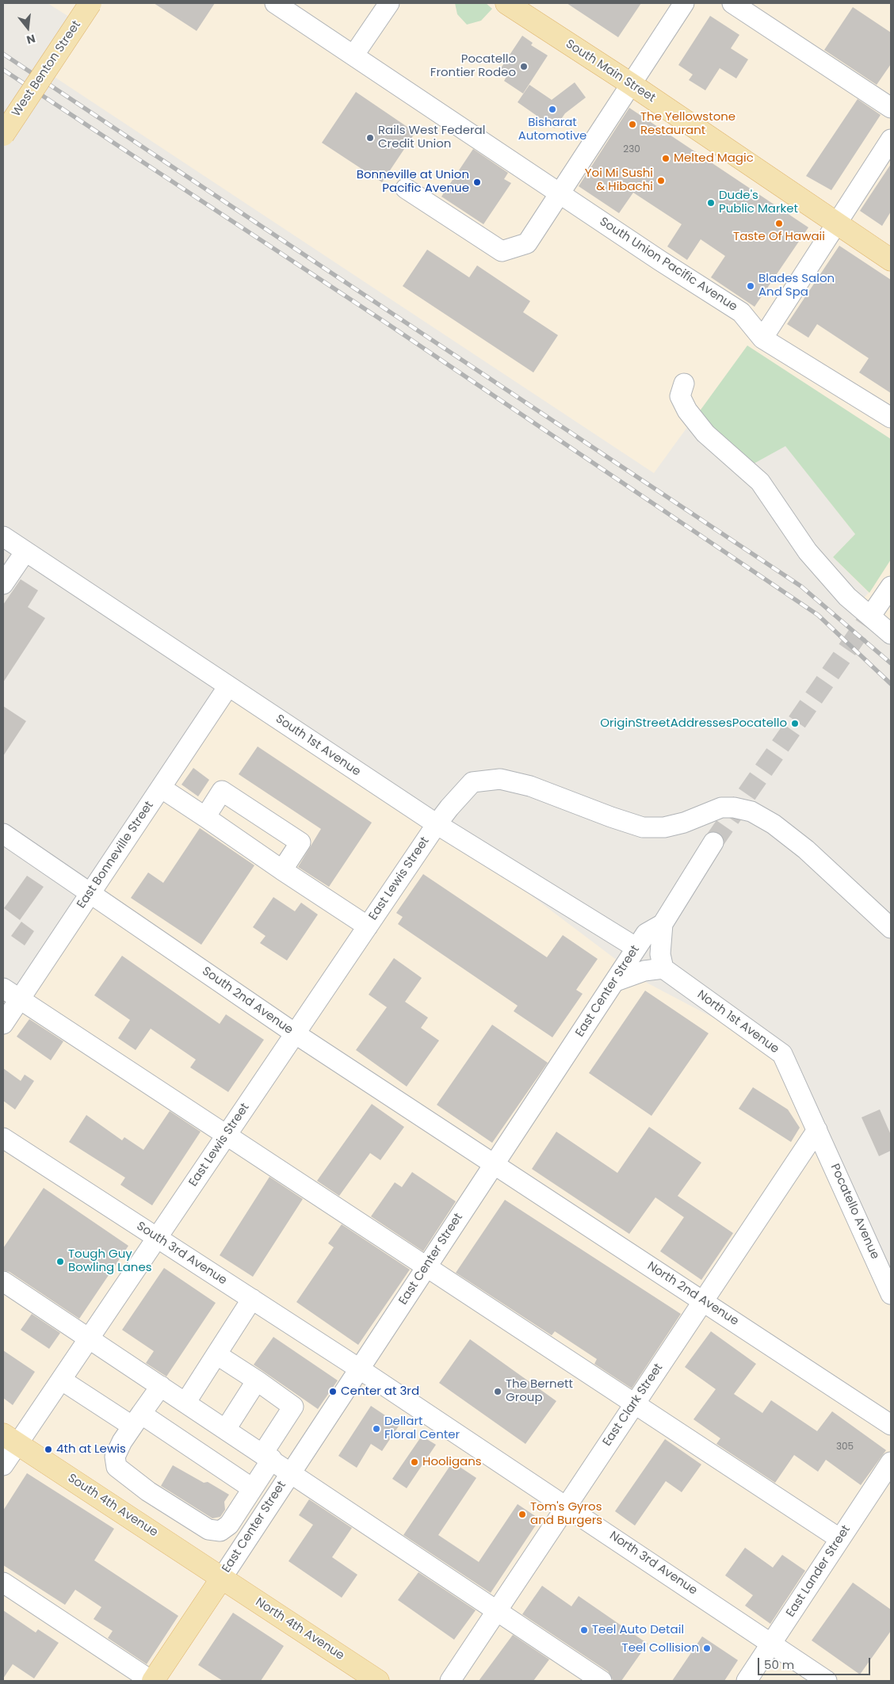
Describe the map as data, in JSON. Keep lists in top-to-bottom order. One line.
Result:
{"streets":{"main road":["West Benton Street","South Main Street","East Center Street","South 4th Avenue","North 4th Avenue"],"street":["South Union Pacific Avenue","South 1st Avenue","East Bonneville Street","East Lewis Street","South 2nd Avenue","North 1st Avenue","Pocatello Avenue","South 3rd Avenue","North 2nd Avenue","East Clark Street","North 3rd Avenue","East Lander Street"]},"crossings":[["South 1st Avenue","East Bonneville Street"],["South 1st Avenue","East Lewis Street"],["South 1st Avenue","East Center Street"],["East Bonneville Street","South 2nd Avenue"],["East Lewis Street","South 2nd Avenue"],["East Lewis Street","South 3rd Avenue"],["East Lewis Street","South 4th Avenue"],["East Center Street","South 2nd Avenue"],["East Center Street","South 3rd Avenue"],["East Center Street","North 2nd Avenue"],["East Center Street","South 4th Avenue"],["East Center Street","North 3rd Avenue"],["East Center Street","North 4th Avenue"],["South 2nd Avenue","North 2nd Avenue"],["North 1st Avenue","Pocatello Avenue"],["North 1st Avenue","East Clark Street"],["Pocatello Avenue","East Clark Street"],["South 3rd Avenue","North 3rd Avenue"],["North 2nd Avenue","East Clark Street"],["East Clark Street","North 3rd Avenue"],["South 4th Avenue","North 4th Avenue"],["North 3rd Avenue","East Lander Street"]],"places":["Pocatello Frontier Rodeo","Bisharat Automotive","The Yellowstone Restaurant","Rails West Federal Credit Union","Melted Magic","Yoi Mi Sushi & Hibachi","Bonneville at Union Pacific Avenue","Dude's Public Market","Taste Of Hawaii","Blades Salon And Spa","OriginStreetAddressesPocatello","Tough Guy Bowling Lanes","Center at 3rd","The Bernett Group","Dellart Floral Center","4th at Lewis","Hooligans","Tom's Gyros and Burgers","Teel Auto Detail","Teel Collision"],"house_numbers":["230","305"],"scale_bar":"50 m","north":"bottom"}
